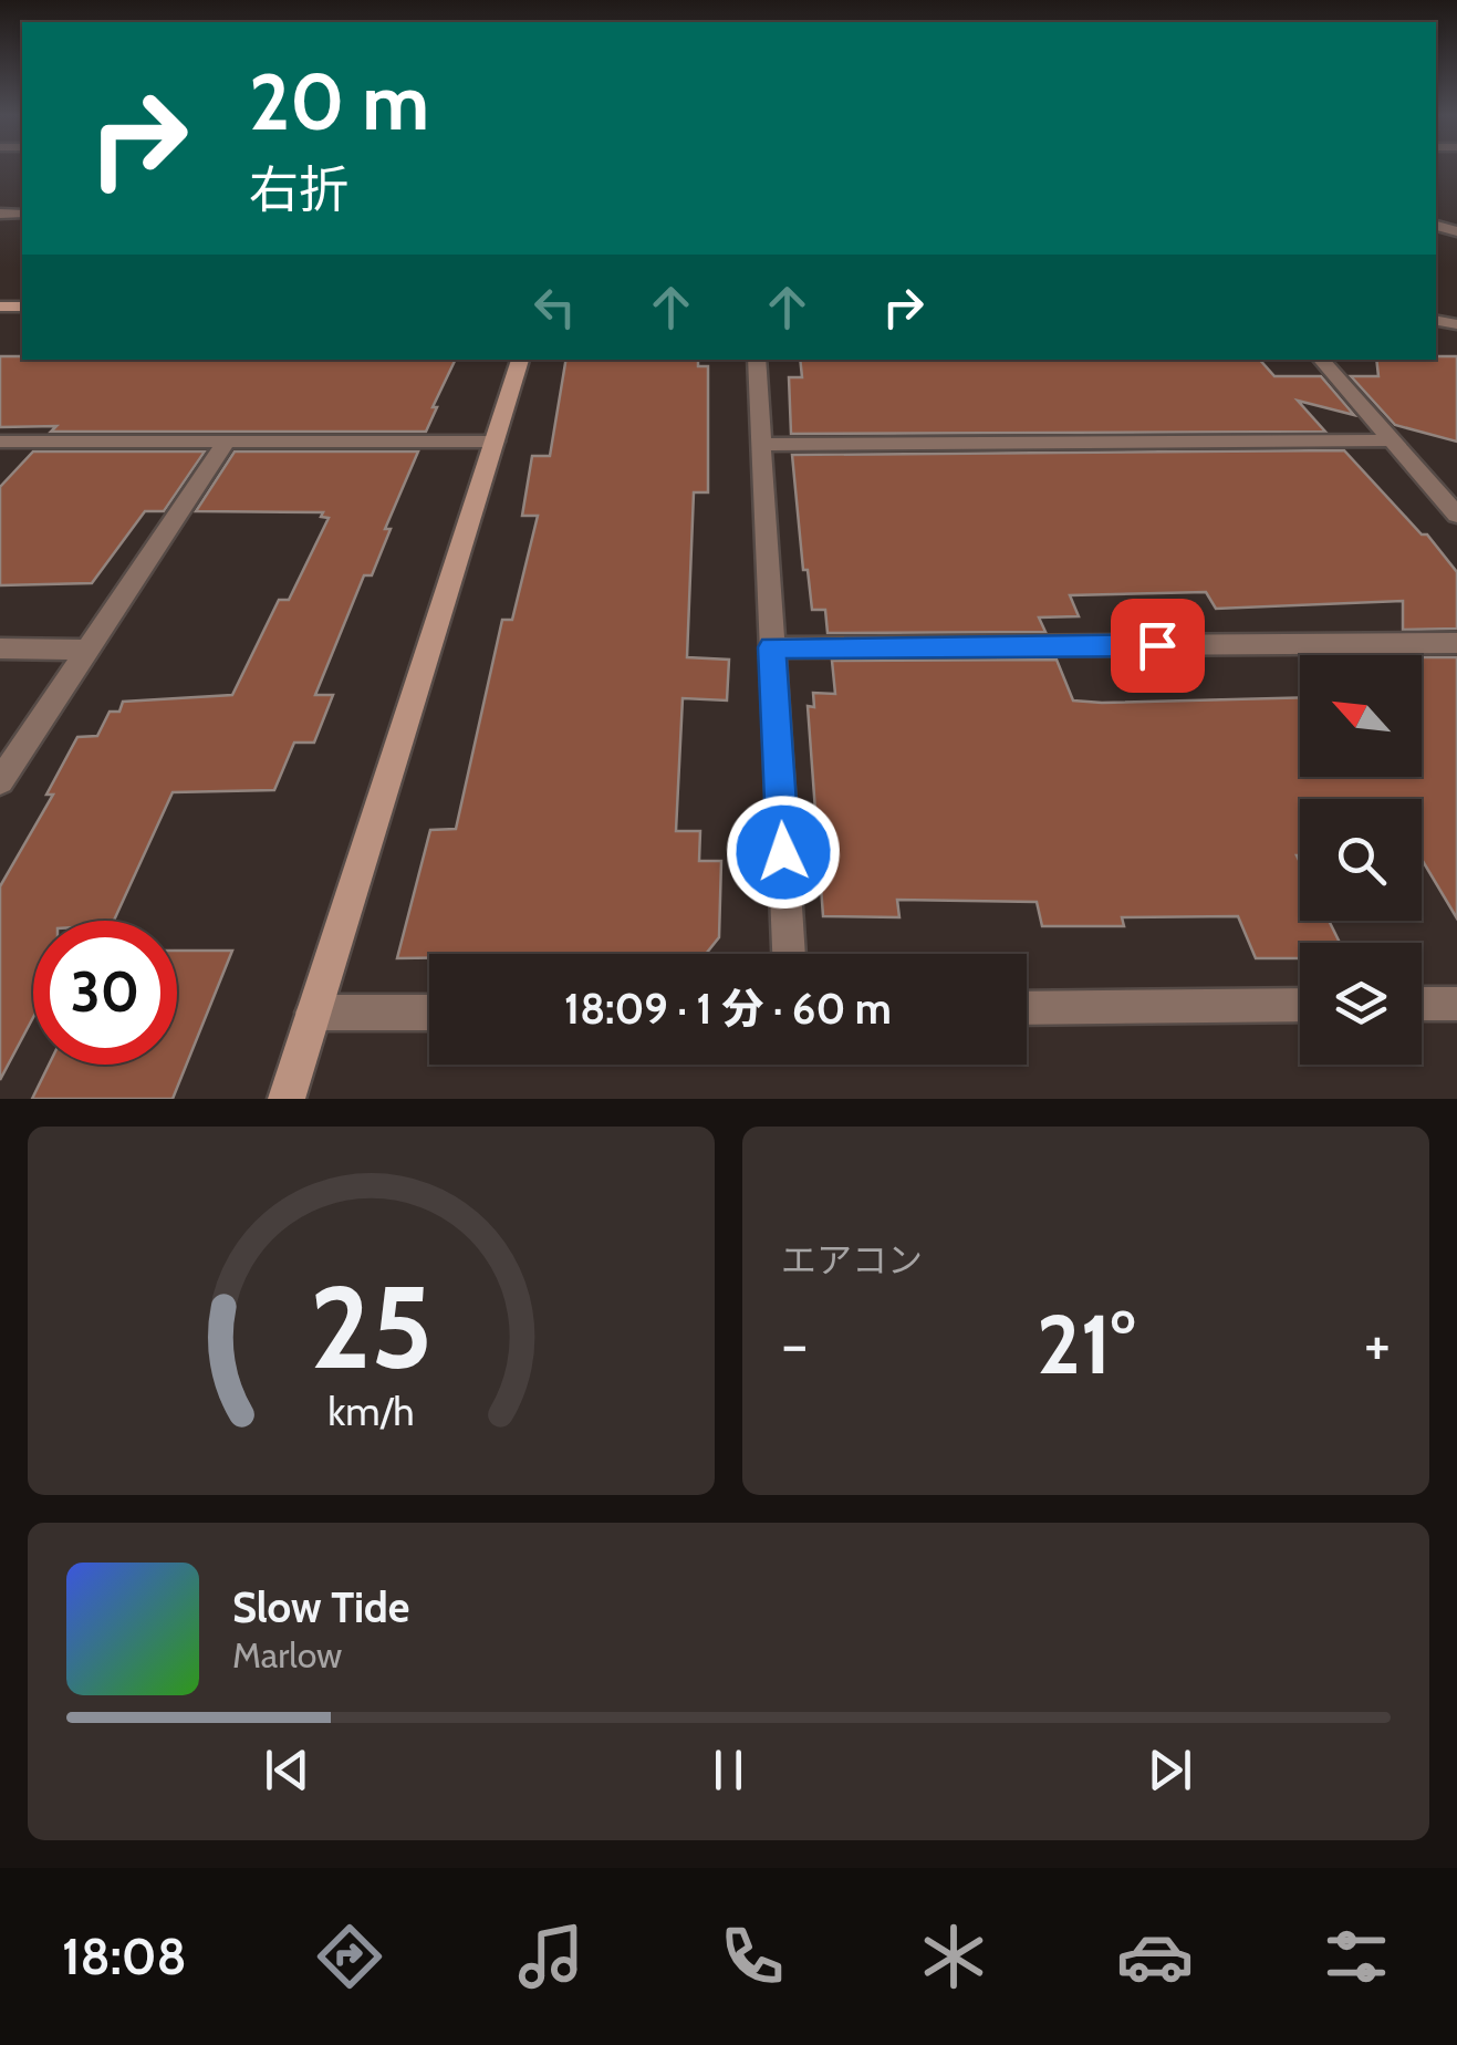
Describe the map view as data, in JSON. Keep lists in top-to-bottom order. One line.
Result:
{"north":"top left","page":{"turn":["20 m","右折"],"limit":"30","trip":"18:09 · 1 分 · 60 m","tile":"エアコン","heat":["−","21°","+"],"song":["Slow Tide","Marlow"],"tabs":"18:08","gauge":["25","km/h"]}}
